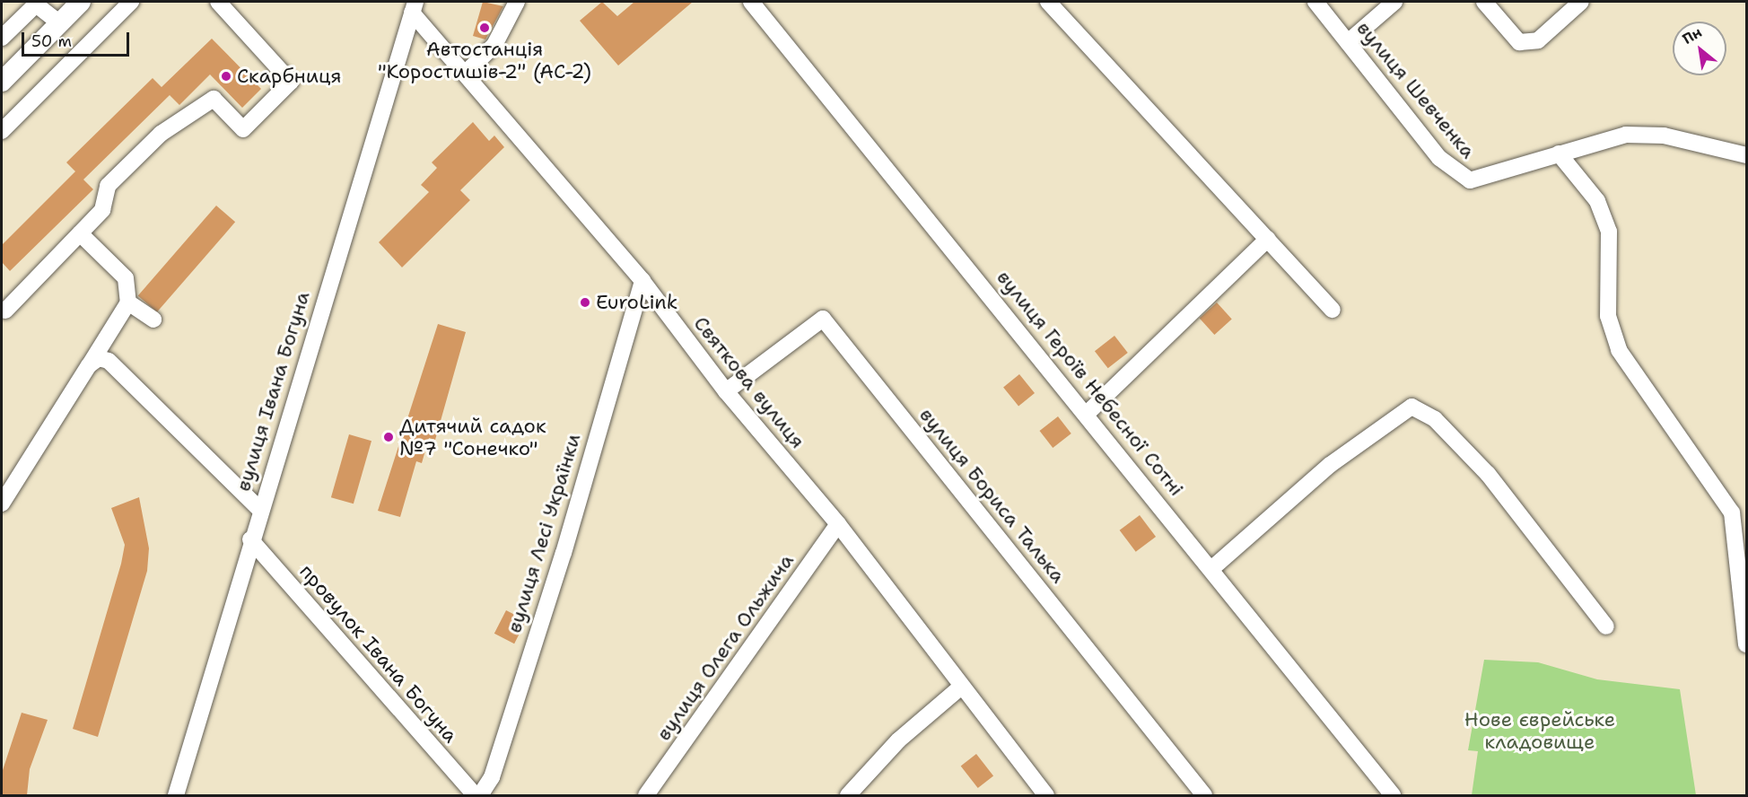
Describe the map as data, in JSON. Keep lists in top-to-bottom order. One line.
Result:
{"streets":{"street":["вулиця Шевченка","Святкова вулиця","вулиця Героїв Небесної Сотні","вулиця Івана Богуна","вулиця Бориса Талька","вулиця Лесі Українки","вулиця Олега Ольжича","провулок Івана Богуна"]},"crossings":[["Святкова вулиця","вулиця Івана Богуна"],["Святкова вулиця","вулиця Бориса Талька"],["Святкова вулиця","вулиця Лесі Українки"],["Святкова вулиця","вулиця Олега Ольжича"],["вулиця Івана Богуна","провулок Івана Богуна"]],"parks":["Нове єврейське кладовище"],"places":["Автостанція \"Коростишів-2\" (АС-2)","Скарбниця","EuroLink","Дитячий садок №7 \"Сонечко\""],"scale_bar":"50 m","north":"top left"}
